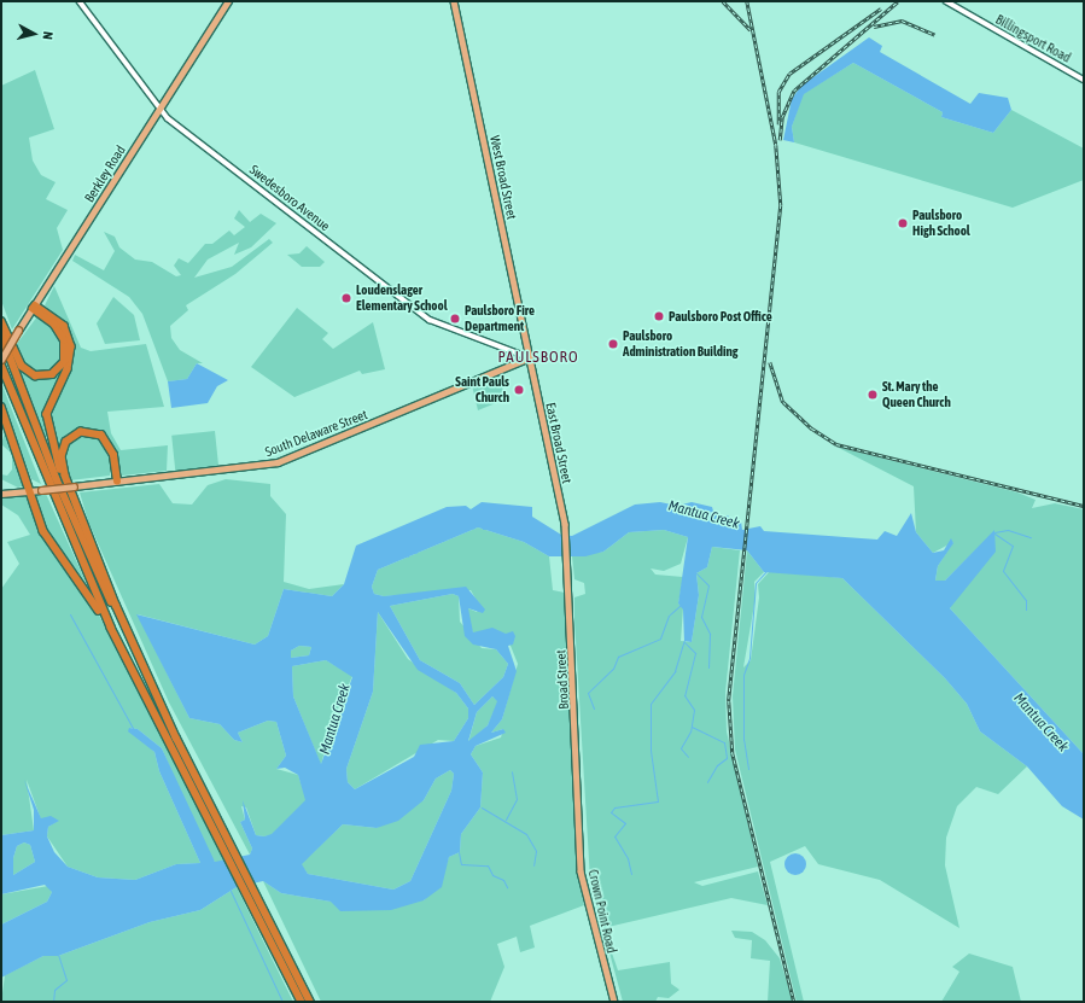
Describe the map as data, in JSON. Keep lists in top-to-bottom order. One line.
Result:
{"streets":{"main road":["Berkley Road","West Broad Street","South Delaware Street","East Broad Street","Broad Street","Crown Point Road"],"street":["Billingsport Road","Swedesboro Avenue"]},"crossings":[["Berkley Road","Swedesboro Avenue"],["West Broad Street","Swedesboro Avenue"],["West Broad Street","South Delaware Street"],["West Broad Street","East Broad Street"],["Swedesboro Avenue","South Delaware Street"],["Swedesboro Avenue","East Broad Street"],["South Delaware Street","East Broad Street"],["East Broad Street","Broad Street"],["Broad Street","Crown Point Road"]],"districts":["PAULSBORO"],"water":["Mantua Creek"],"places":["Paulsboro High School","Loudenslager Elementary School","Paulsboro Post Office","Paulsboro Fire Department","Paulsboro Administration Building","Saint Pauls Church","St. Mary the Queen Church"],"north":"right"}
